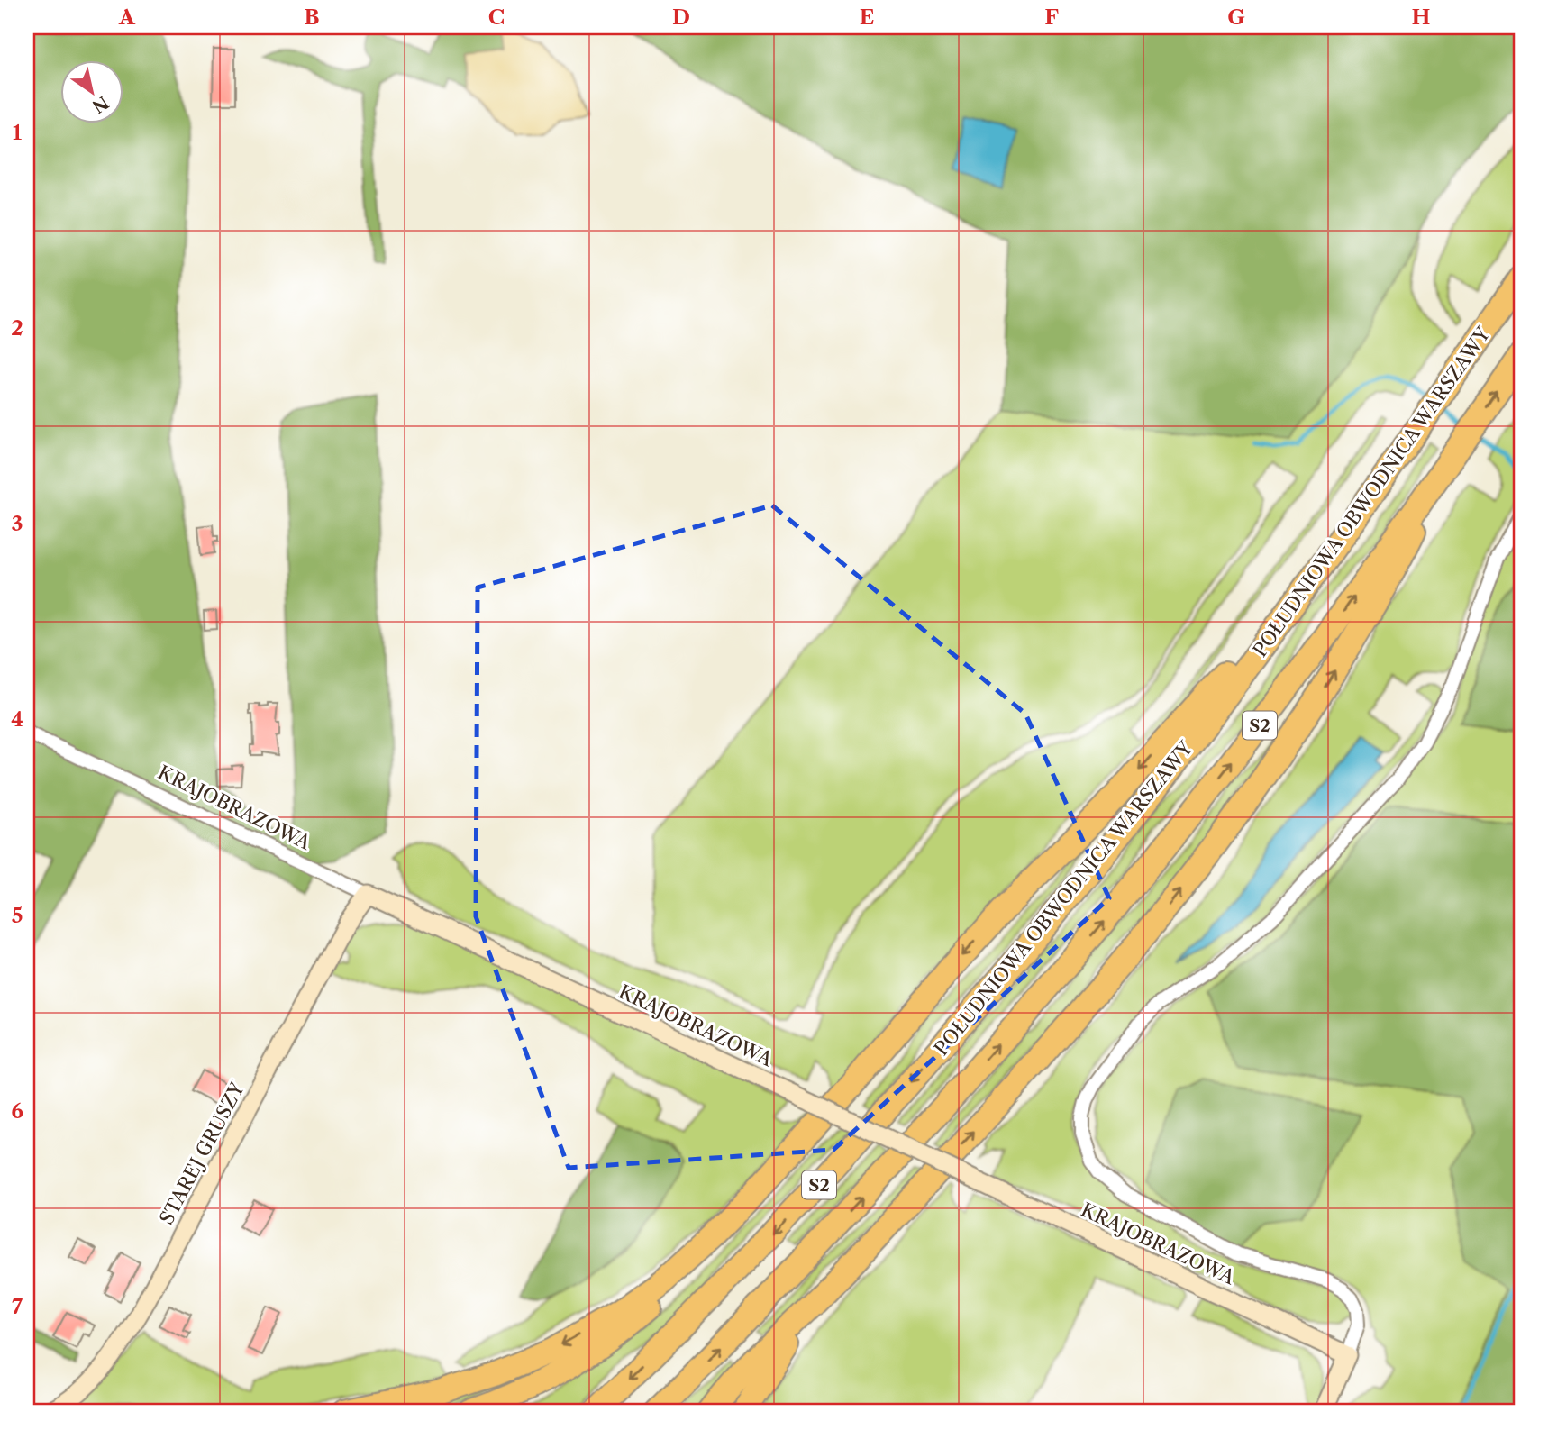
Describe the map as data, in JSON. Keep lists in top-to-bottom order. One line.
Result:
{"streets":{"highway":["POŁUDNIOWA OBWODNICA WARSZAWY","S2"],"street":["KRAJOBRAZOWA","STAREJ GRUSZY"]},"crossings":[["KRAJOBRAZOWA","STAREJ GRUSZY"]],"north":"bottom right","grid":{"columns":["A","B","C","D","E","F","G","H"],"rows":["1","2","3","4","5","6","7"]}}
